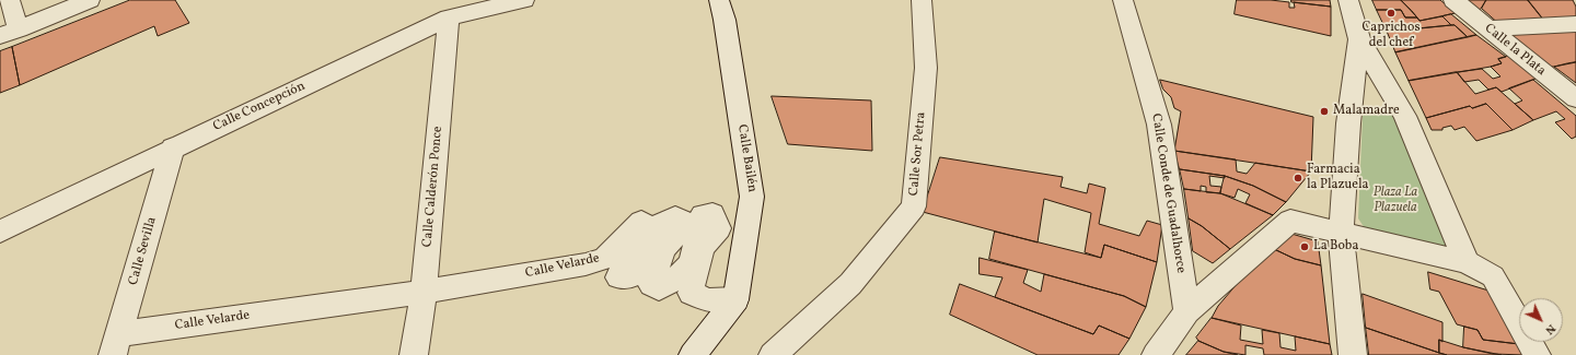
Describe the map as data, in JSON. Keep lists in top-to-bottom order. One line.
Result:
{"streets":{"street":["Calle la Plata","Calle Concepción","Calle Sor Petra","Calle Bailén","Calle Calderón Ponce","Calle Conde de Guadalhorce","Calle Sevilla","Calle Velarde"]},"crossings":[["Calle Concepción","Calle Calderón Ponce"],["Calle Concepción","Calle Sevilla"],["Calle Bailén","Calle Velarde"],["Calle Calderón Ponce","Calle Velarde"],["Calle Sevilla","Calle Velarde"]],"parks":["Plaza La Plazuela"],"places":["Caprichos del chef","Malamadre","Farmacia la Plazuela","La Boba"],"north":"bottom right"}
